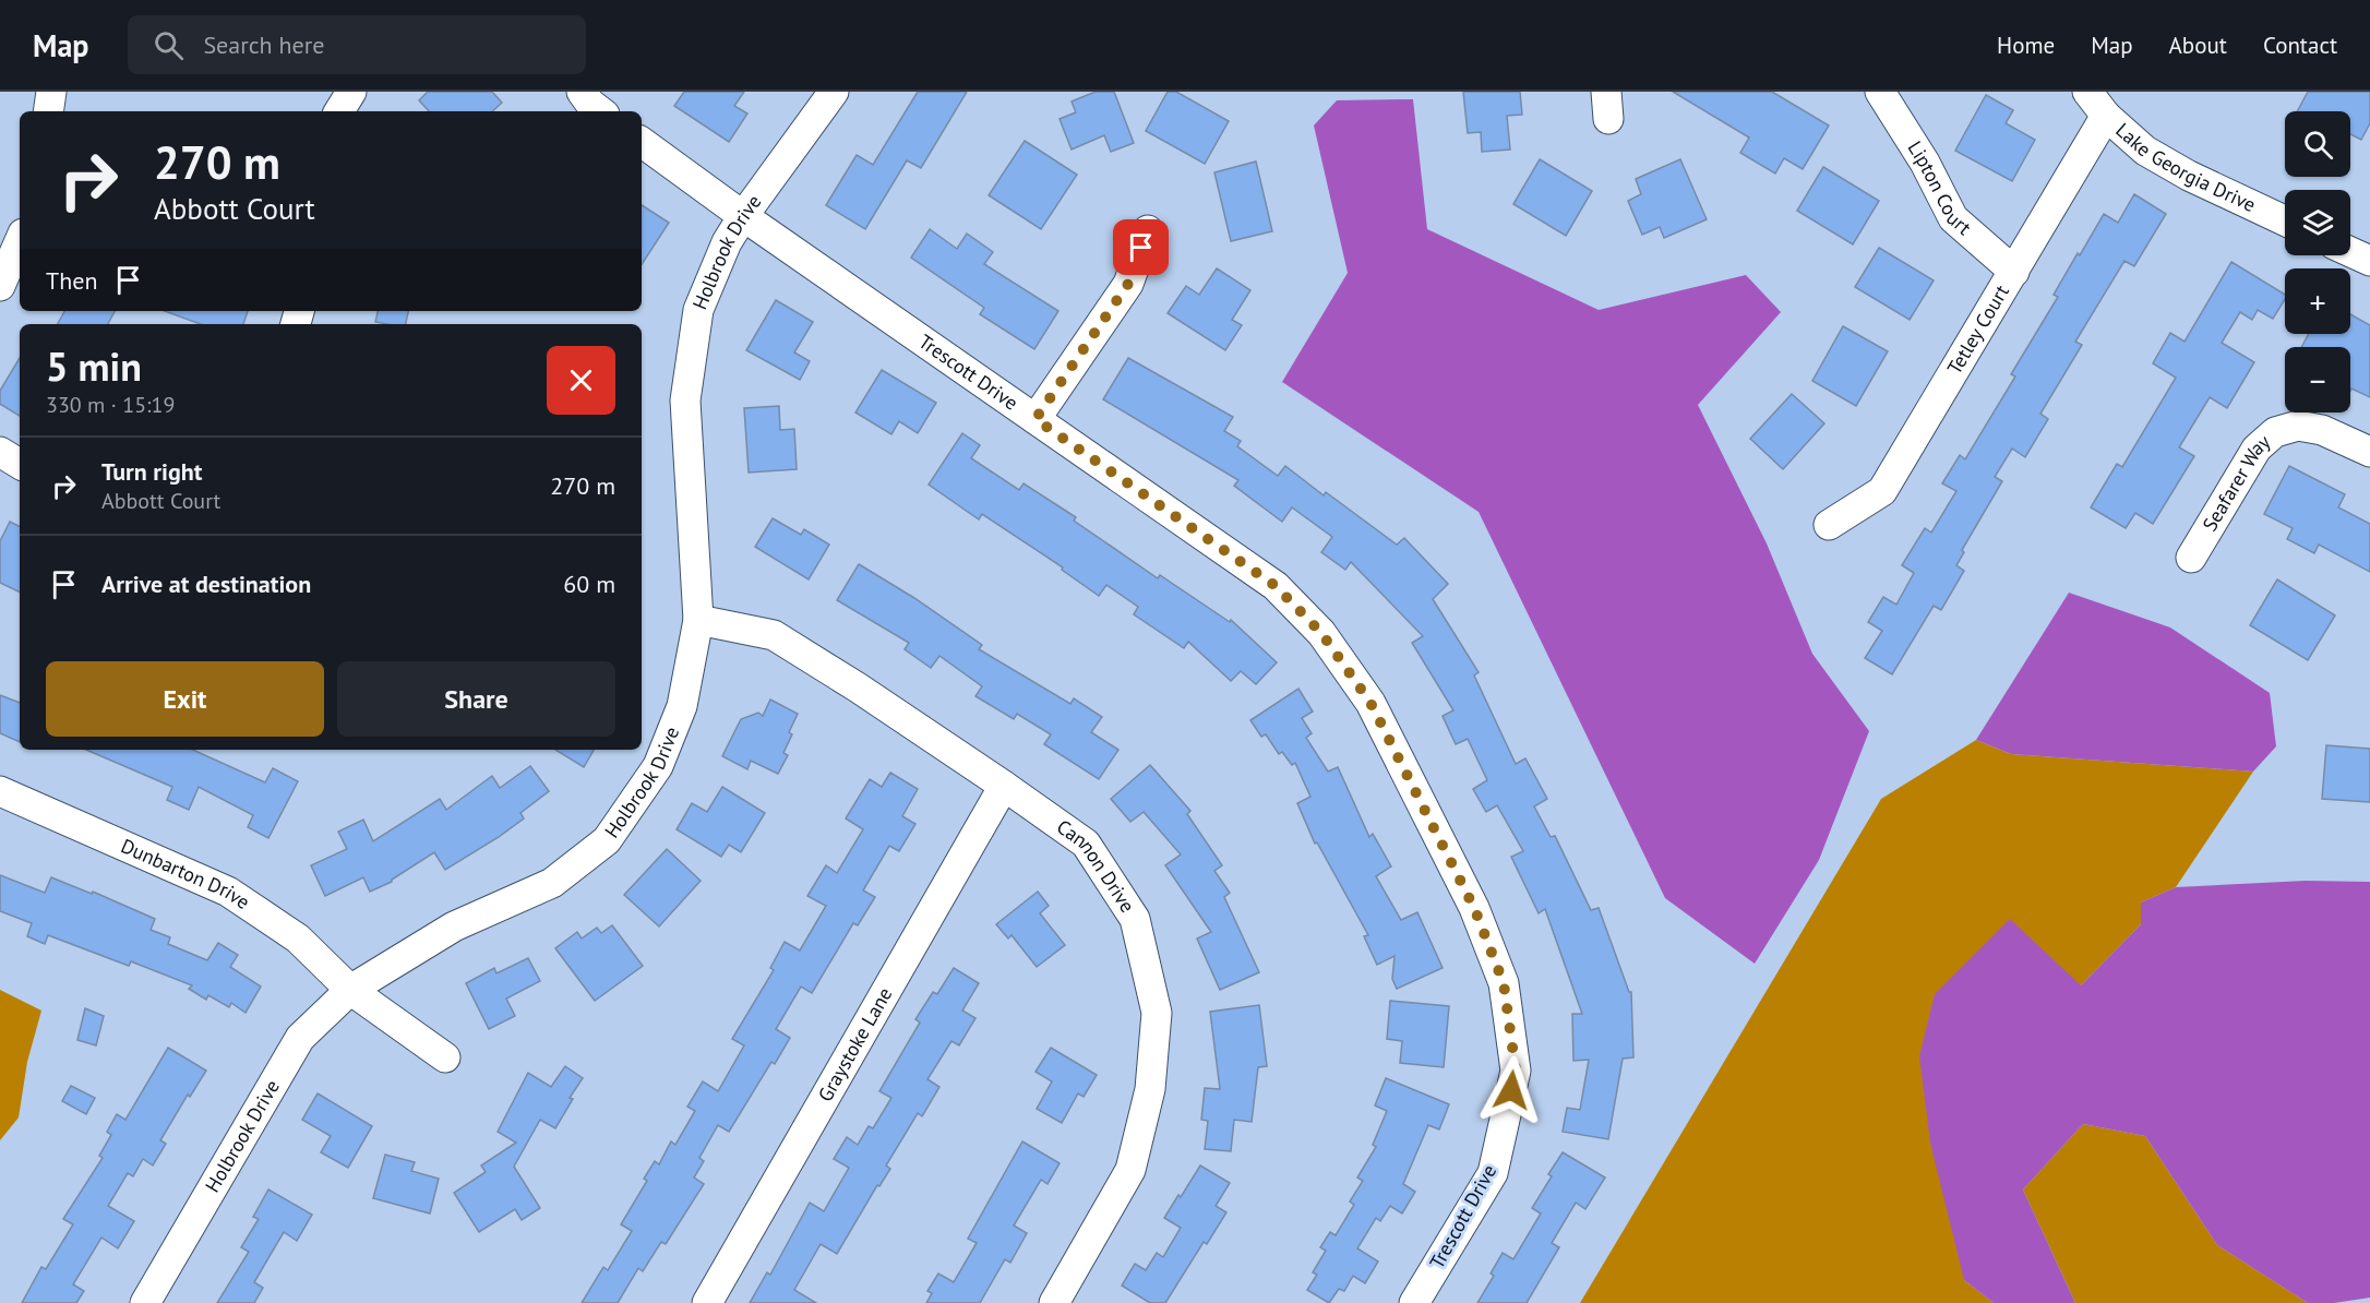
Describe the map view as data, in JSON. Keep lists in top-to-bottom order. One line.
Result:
{"streets":{"street":["Lake Georgia Drive","Lipton Court","Holbrook Drive","Tetley Court","Trescott Drive","Seafarer Way","Cannon Drive","Dunbarton Drive","Graystoke Lane"]},"crossings":[["Lake Georgia Drive","Tetley Court"],["Lipton Court","Tetley Court"],["Holbrook Drive","Trescott Drive"],["Holbrook Drive","Cannon Drive"],["Holbrook Drive","Dunbarton Drive"],["Cannon Drive","Graystoke Lane"]],"page":{"header":"Map","search":"Search here","nav":["Home","Map","About","Contact"],"map_buttons":["+","−"],"turn":["270 m","Abbott Court"],"then":"Then","heading":["5 min","330 m · 15:19"],"list":[{"name":"Turn right","note":"Abbott Court","value":"270 m"},{"name":"Arrive at destination","value":"60 m"}],"buttons":["Exit","Share"]}}
